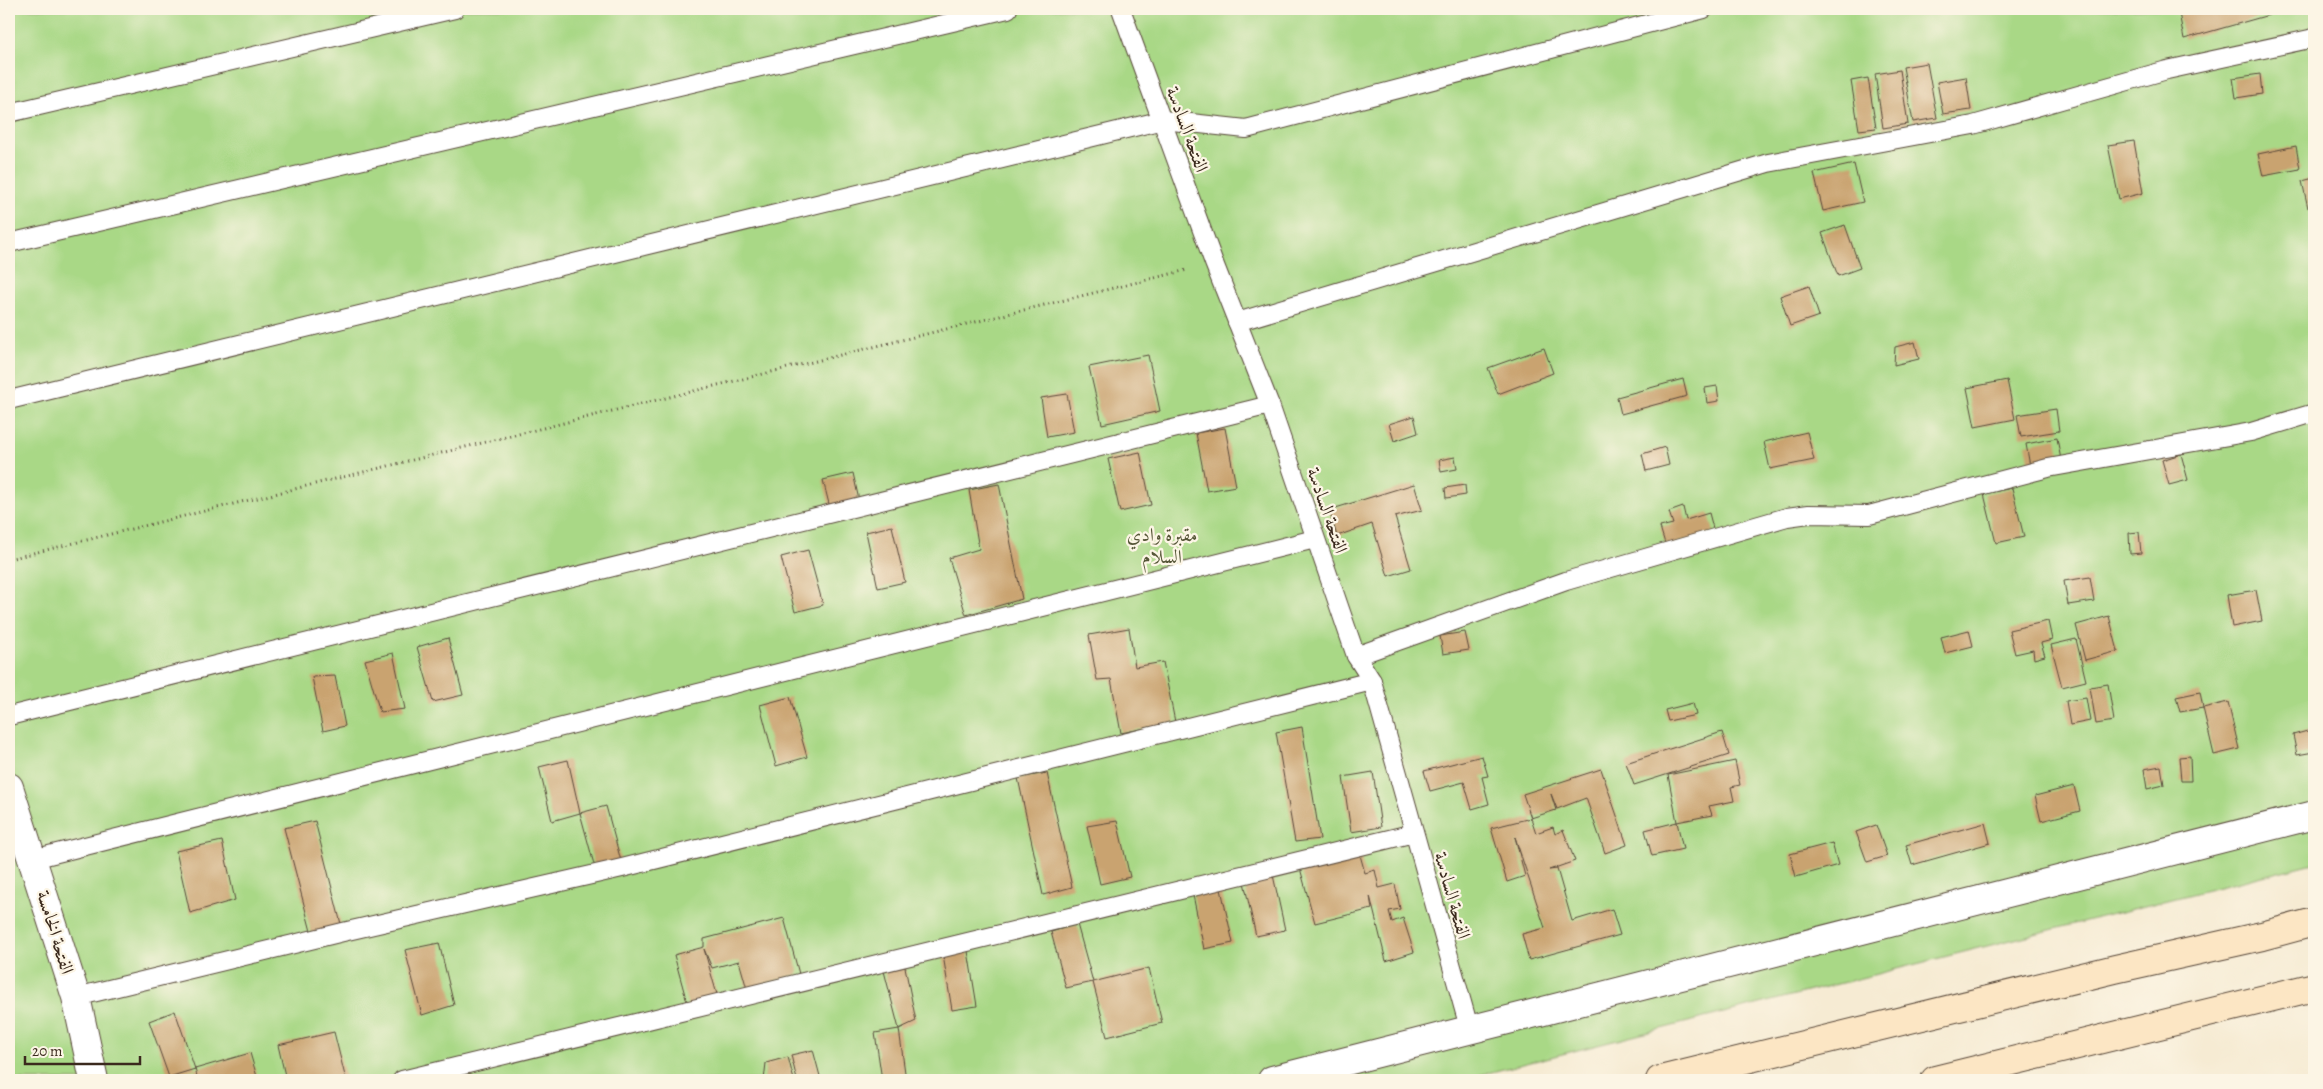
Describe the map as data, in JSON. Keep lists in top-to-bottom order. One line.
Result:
{"streets":{"street":["الفتحة الخامسة"],"lane":["الفتحة السادسة"]},"parks":["مقبرة وادي السلام"],"scale_bar":"20 m"}
